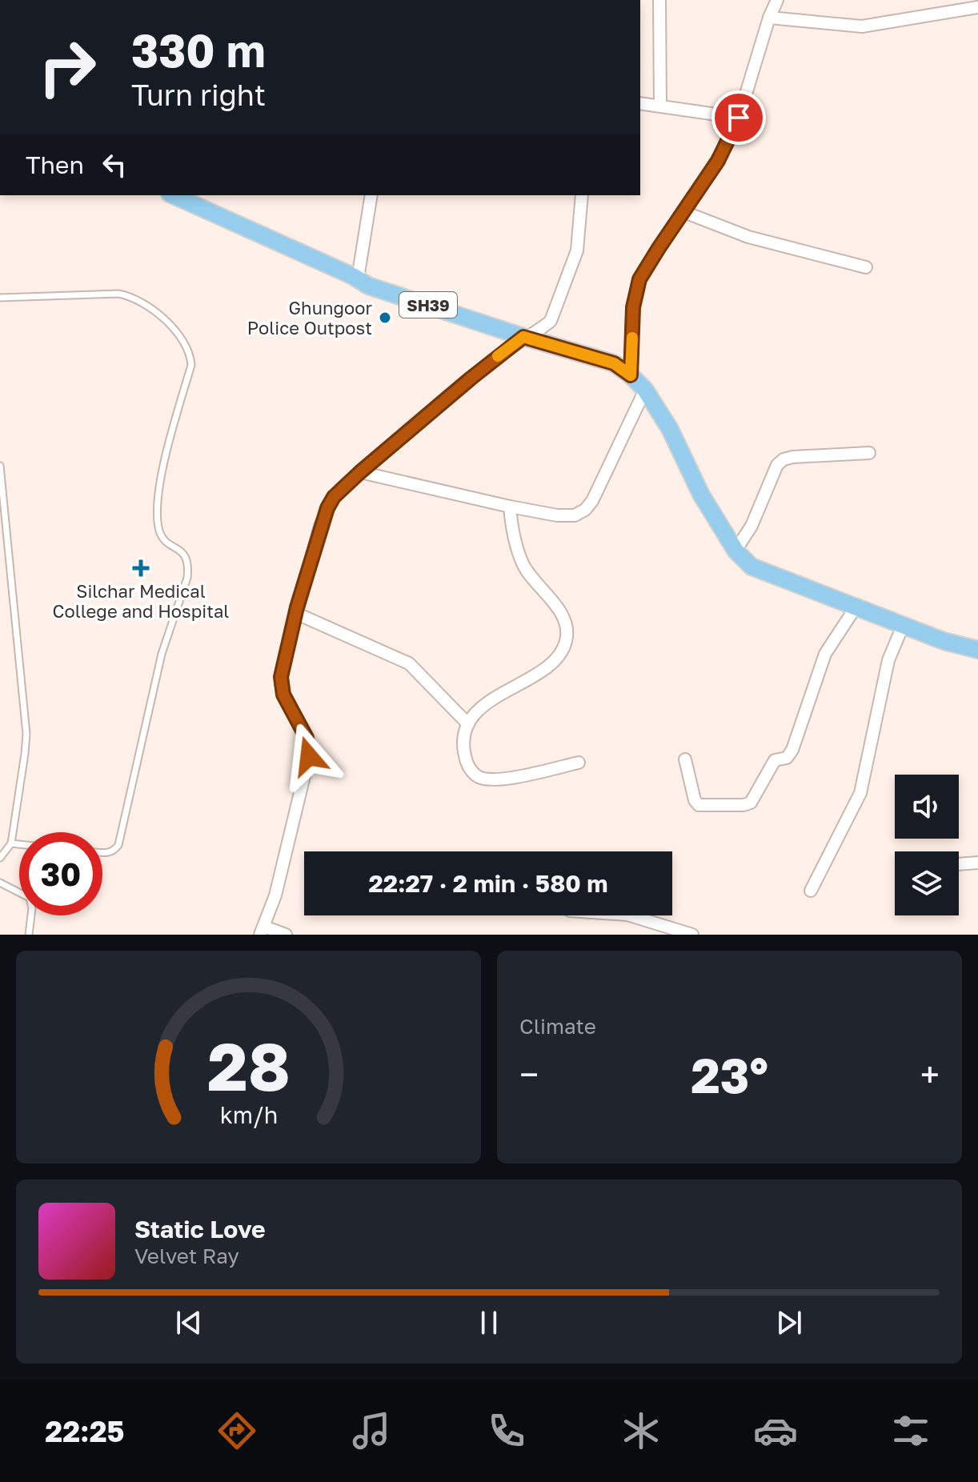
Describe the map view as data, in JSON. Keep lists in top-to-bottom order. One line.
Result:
{"streets":{"main road":["SH39"]},"places":{"other":["Ghungoor Police Outpost"],"health":["Silchar Medical College and Hospital"]},"page":{"turn":["330 m","Turn right"],"then":"Then","limit":"30","trip":"22:27 · 2 min · 580 m","tile":"Climate","heat":["−","23°","+"],"song":["Static Love","Velvet Ray"],"tabs":"22:25","gauge":["28","km/h"]}}
